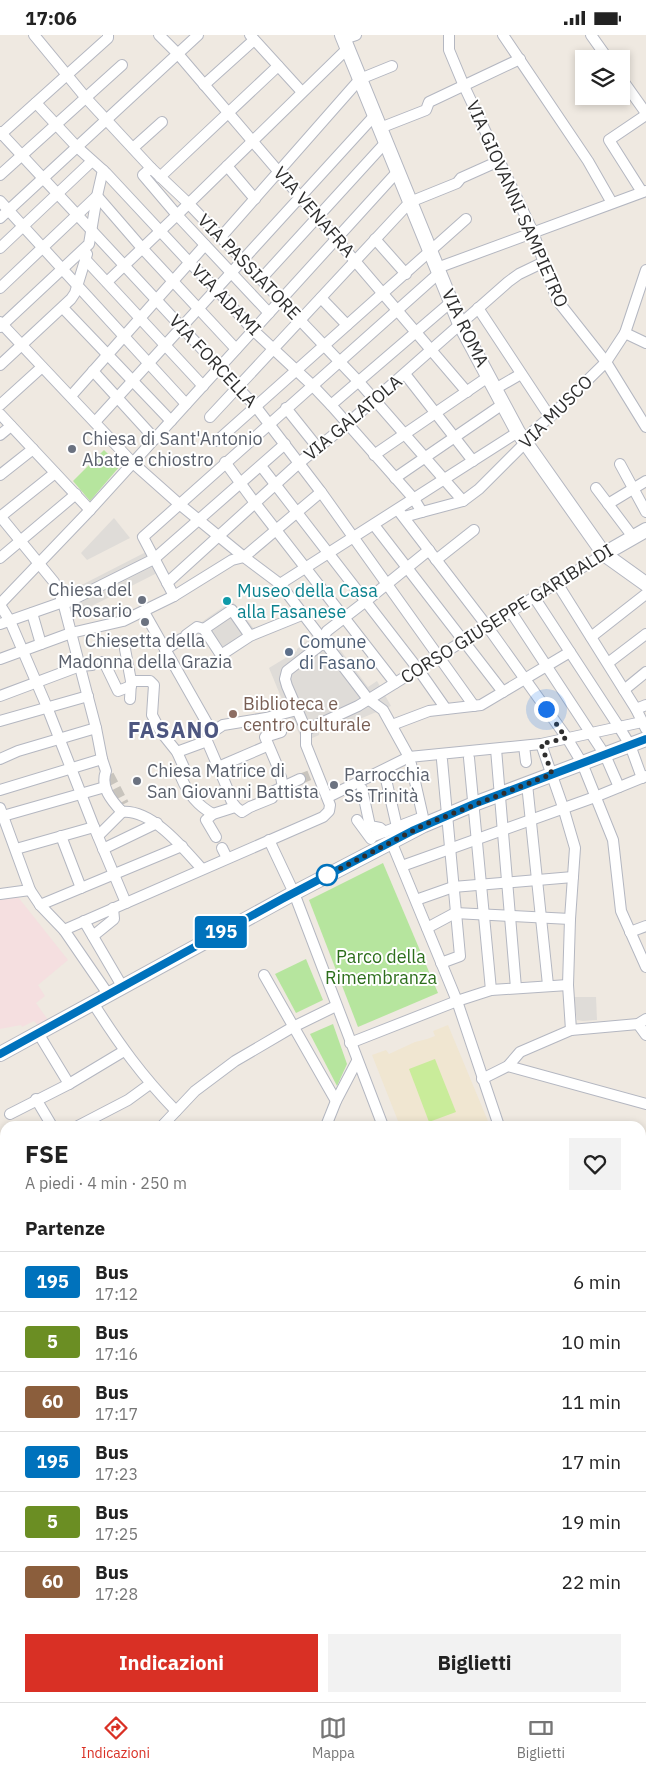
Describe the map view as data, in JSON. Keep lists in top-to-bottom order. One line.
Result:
{"streets":{"street":["VIA GIOVANNI SAMPIETRO","VIA VENAFRA","VIA PASSIATORE","VIA ADAMI","VIA ROMA","VIA FORCELLA","VIA MUSCO","VIA GALATOLA","CORSO GIUSEPPE GARIBALDI"]},"crossings":[["VIA GIOVANNI SAMPIETRO","VIA MUSCO"],["VIA GIOVANNI SAMPIETRO","VIA GALATOLA"],["VIA VENAFRA","VIA GALATOLA"],["VIA PASSIATORE","VIA MUSCO"],["VIA PASSIATORE","VIA GALATOLA"],["VIA ADAMI","VIA MUSCO"],["VIA ADAMI","VIA GALATOLA"],["VIA ROMA","VIA MUSCO"],["VIA ROMA","VIA GALATOLA"],["VIA ROMA","CORSO GIUSEPPE GARIBALDI"],["VIA FORCELLA","VIA GALATOLA"],["VIA FORCELLA","CORSO GIUSEPPE GARIBALDI"]],"districts":["FASANO"],"parks":["Parco della Rimembranza"],"places":["Chiesa di Sant'Antonio Abate e chiostro","Chiesa del Rosario","Museo della Casa alla Fasanese","Chiesetta della Madonna della Grazia","Comune di Fasano","Biblioteca e centro culturale","Chiesa Matrice di San Giovanni Battista","Parrocchia Ss Trinità"],"lines":["bus line 195"],"page":{"status":"17:06","on_map":"195","heading":[["FSE","A piedi · 4 min · 250 m"],"Partenze"],"list":[{"mark":"195","name":"Bus","note":"17:12","value":"6 min"},{"mark":"5","name":"Bus","note":"17:16","value":"10 min"},{"mark":"60","name":"Bus","note":"17:17","value":"11 min"},{"mark":"195","name":"Bus","note":"17:23","value":"17 min"},{"mark":"5","name":"Bus","note":"17:25","value":"19 min"},{"mark":"60","name":"Bus","note":"17:28","value":"22 min"}],"buttons":["Indicazioni","Biglietti"],"tabs":["Indicazioni","Mappa","Biglietti"]}}
